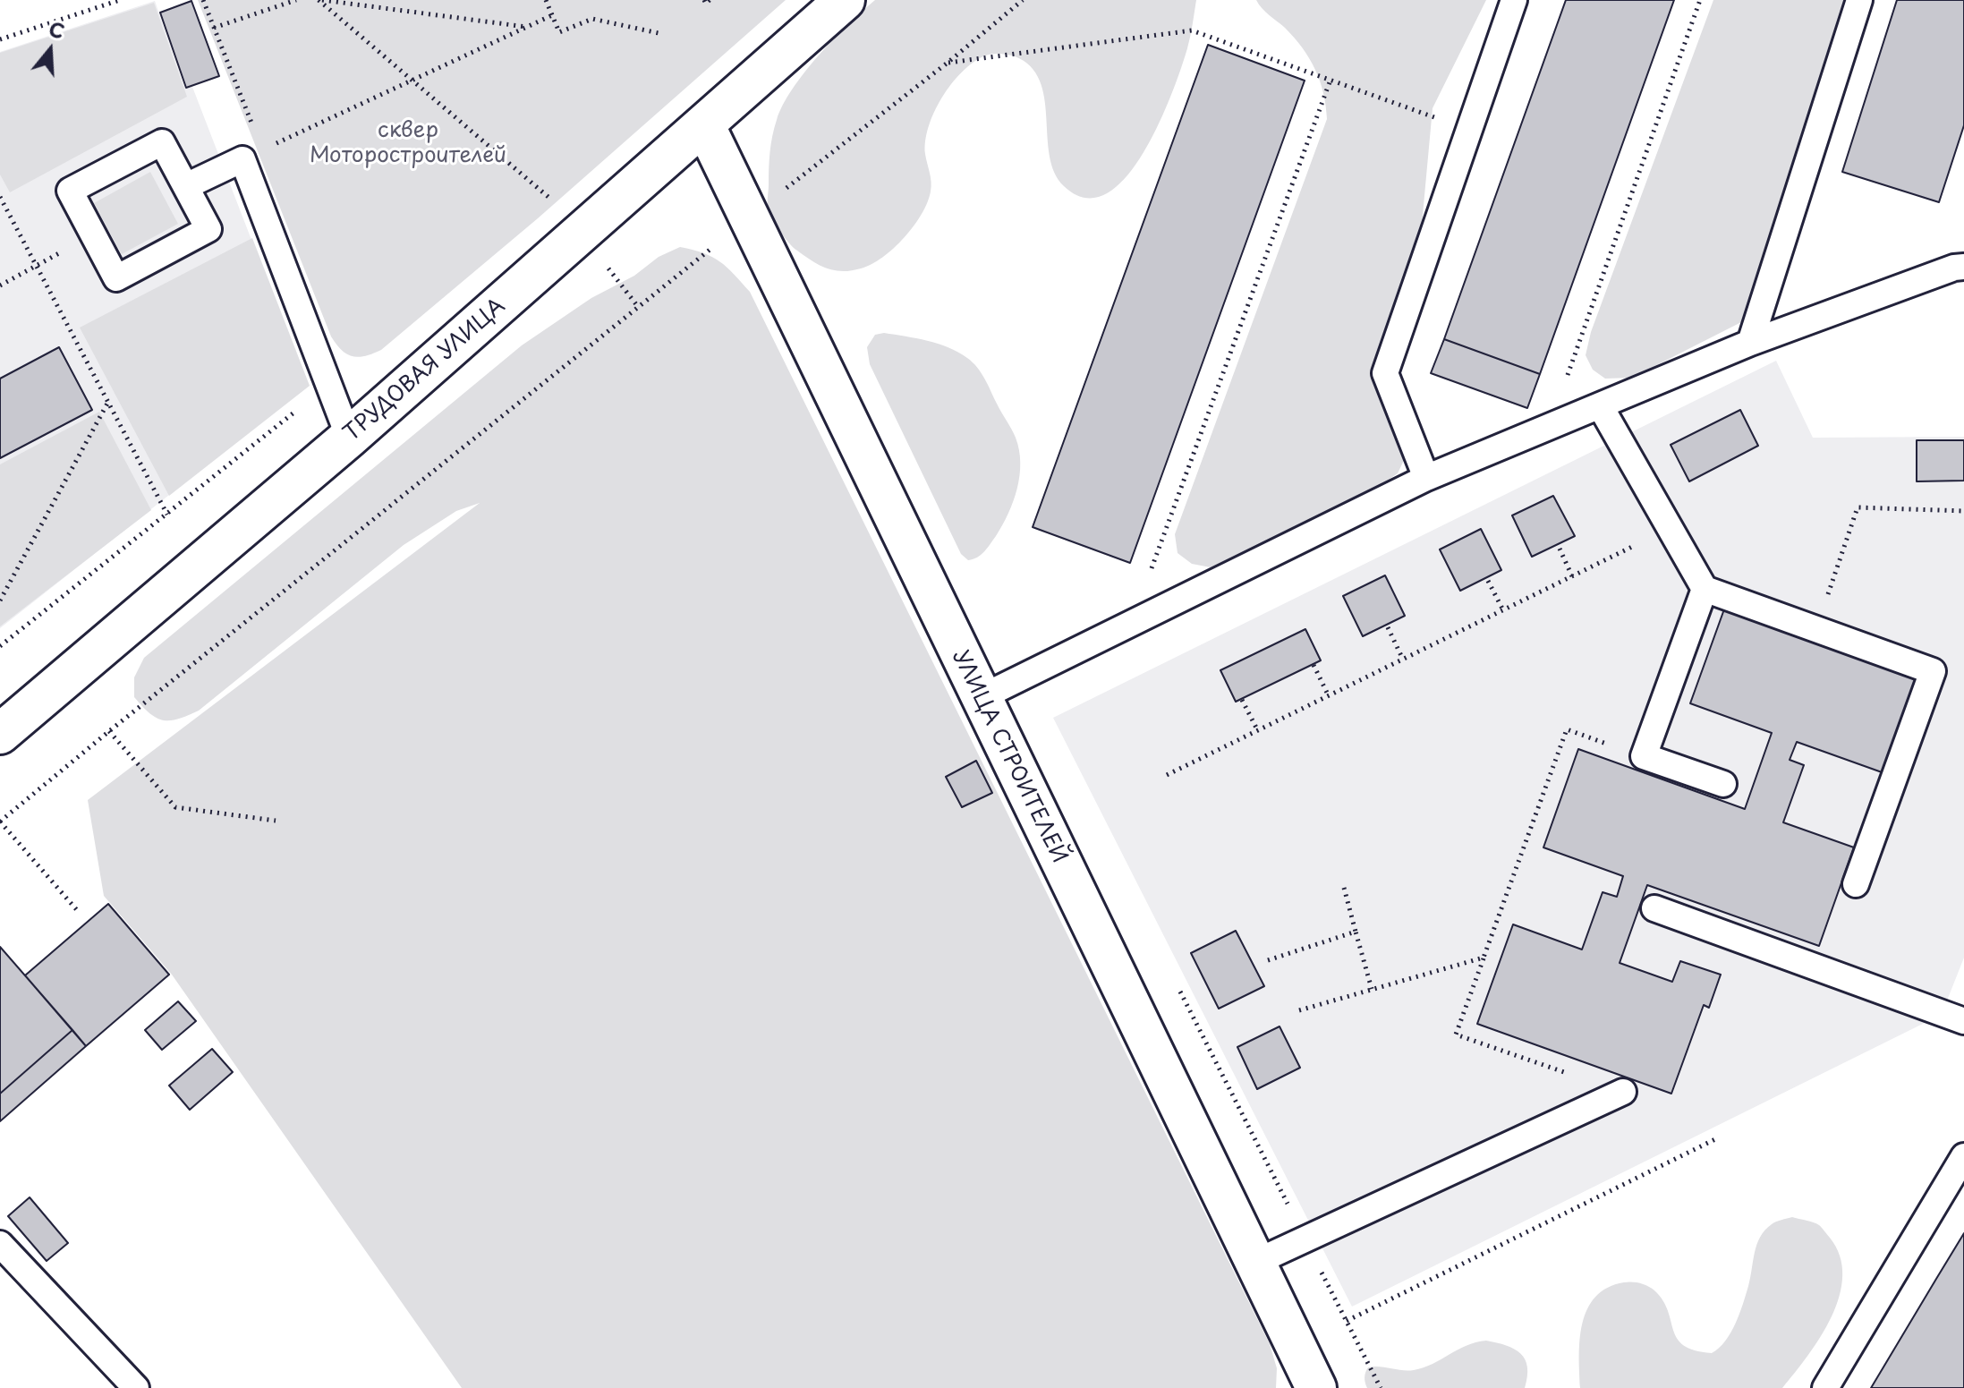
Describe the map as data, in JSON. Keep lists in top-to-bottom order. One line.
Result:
{"streets":{"street":["ТРУДОВАЯ УЛИЦА","УЛИЦА СТРОИТЕЛЕЙ"]},"crossings":[["ТРУДОВАЯ УЛИЦА","УЛИЦА СТРОИТЕЛЕЙ"]],"parks":["сквер Моторостроителей"],"north":"top"}
